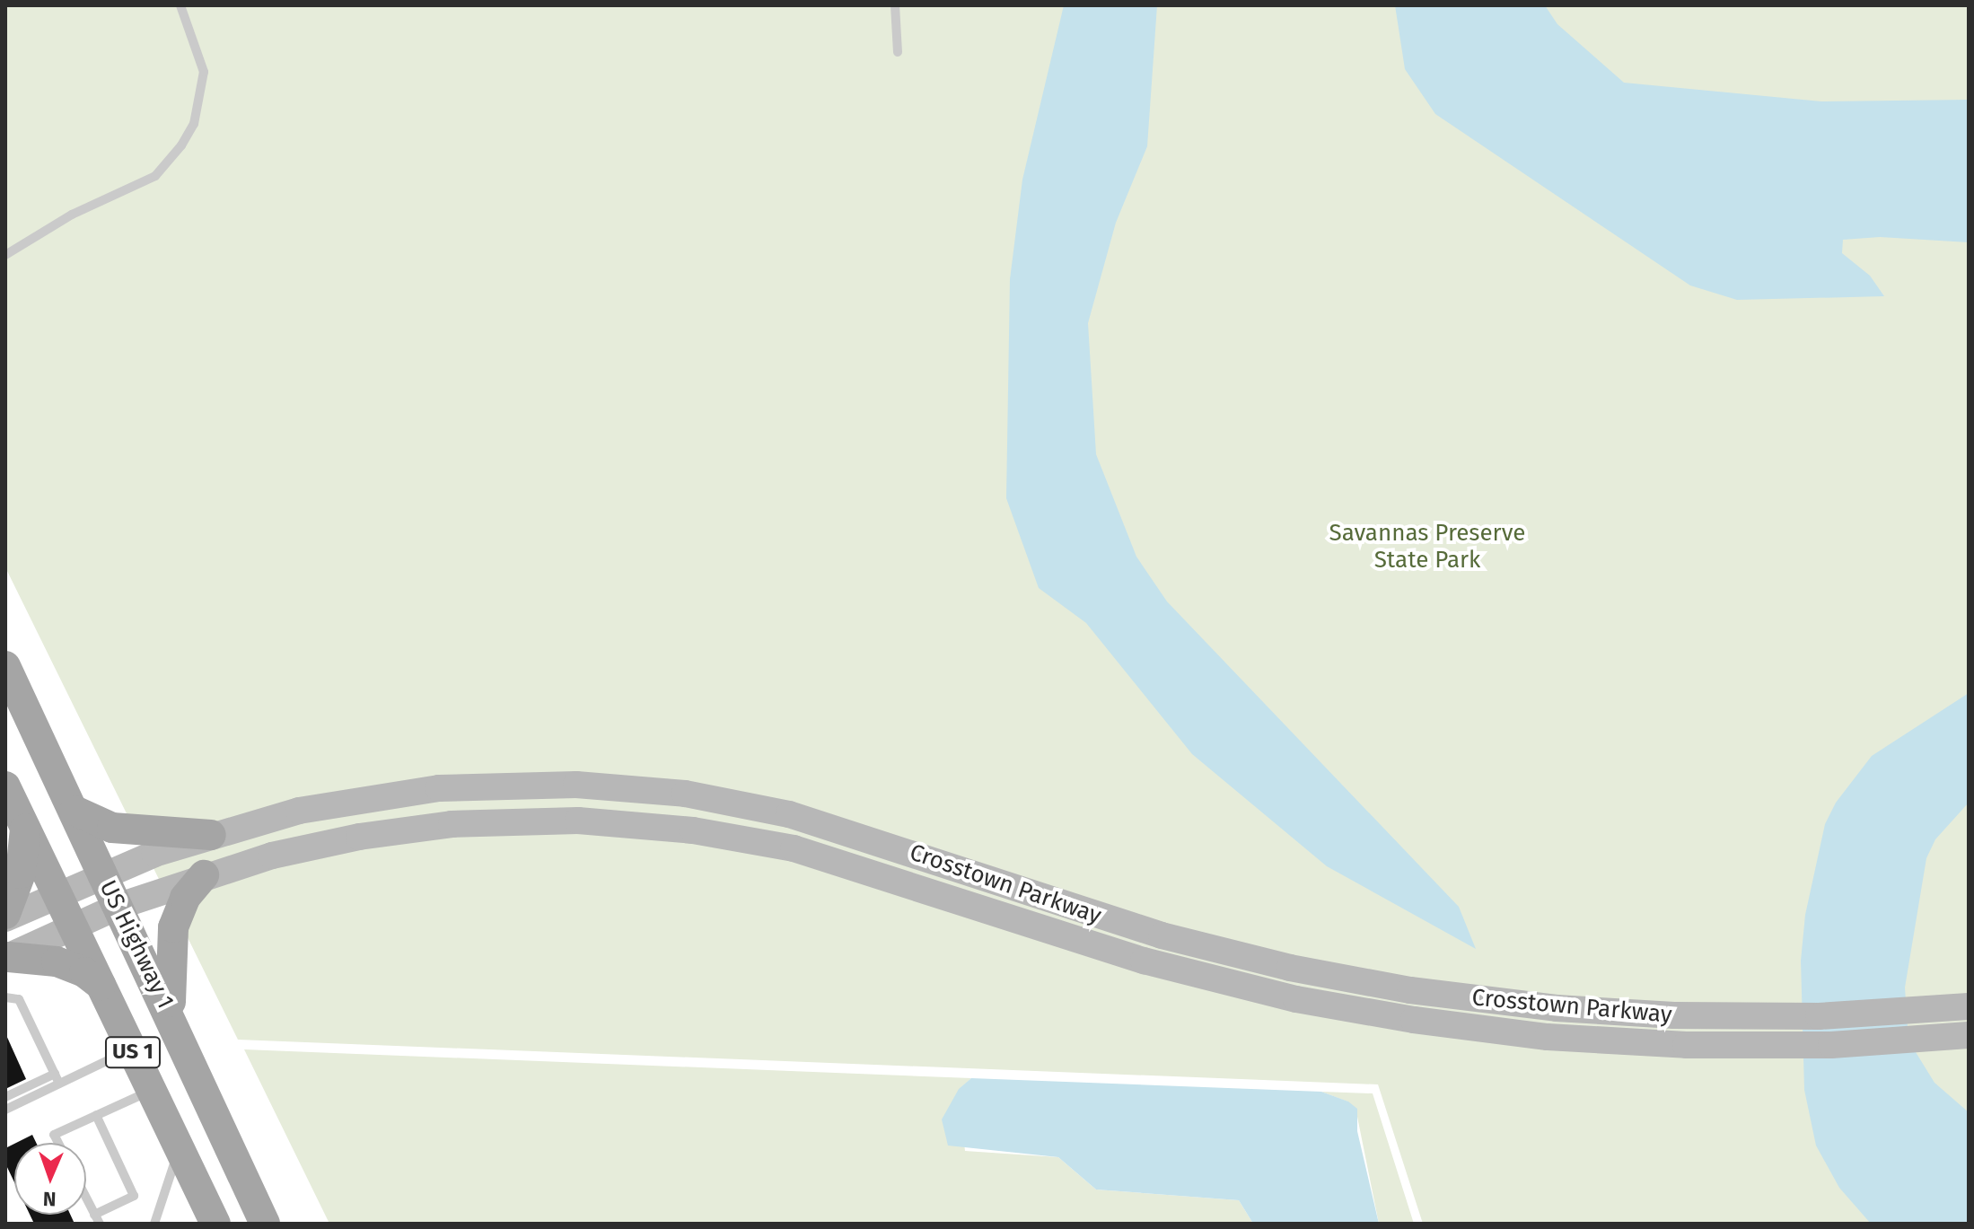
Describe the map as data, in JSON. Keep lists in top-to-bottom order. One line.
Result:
{"streets":{"main road":["Crosstown Parkway","US Highway 1","US 1"]},"crossings":[["Crosstown Parkway","US Highway 1"],["Crosstown Parkway","US 1"]],"parks":["Savannas Preserve State Park"],"north":"bottom"}
